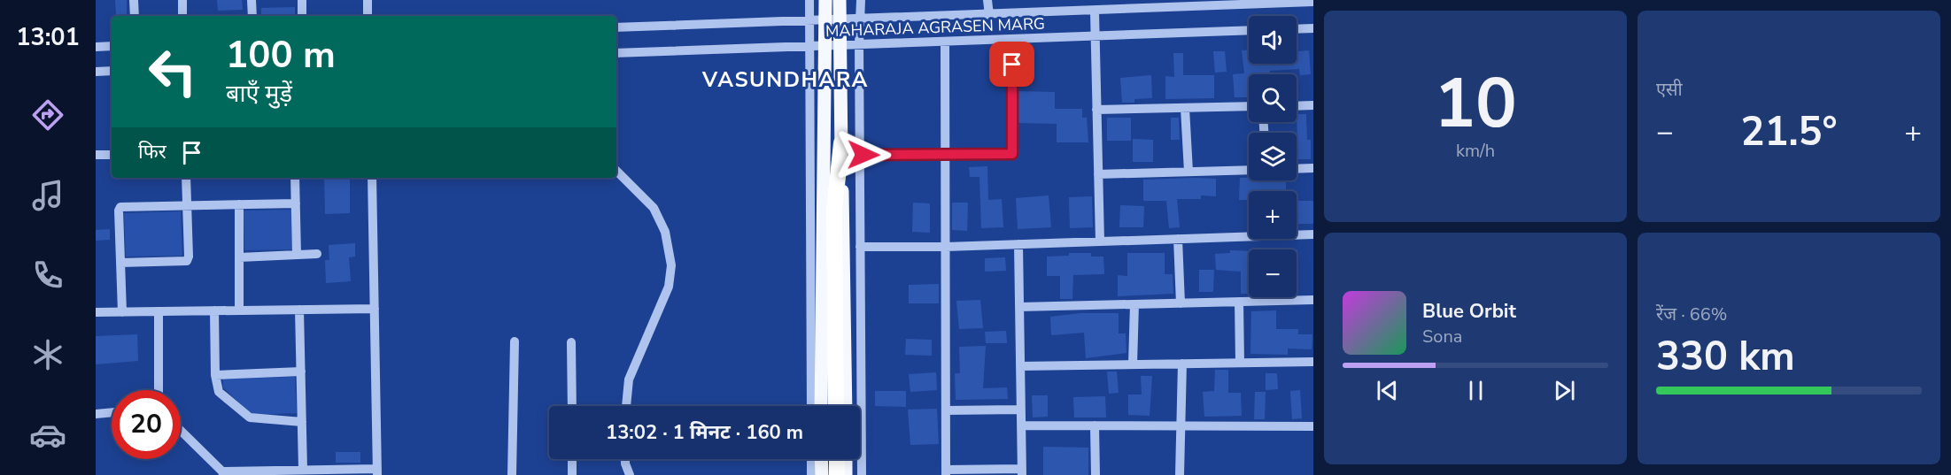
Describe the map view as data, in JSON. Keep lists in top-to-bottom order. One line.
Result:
{"streets":{"street":["MAHARAJA AGRASEN MARG"]},"districts":["VASUNDHARA"],"page":{"tabs":"13:01","tile":[["10","km/h"],"एसी",["रेंज · 66%","330 km"]],"map_buttons":["+","−"],"turn":["100 m","बाएँ मुड़ें"],"heat":["−","21.5°","+"],"then":"फिर","song":["Blue Orbit","Sona"],"limit":"20","trip":"13:02 · 1 मिनट · 160 m"}}
